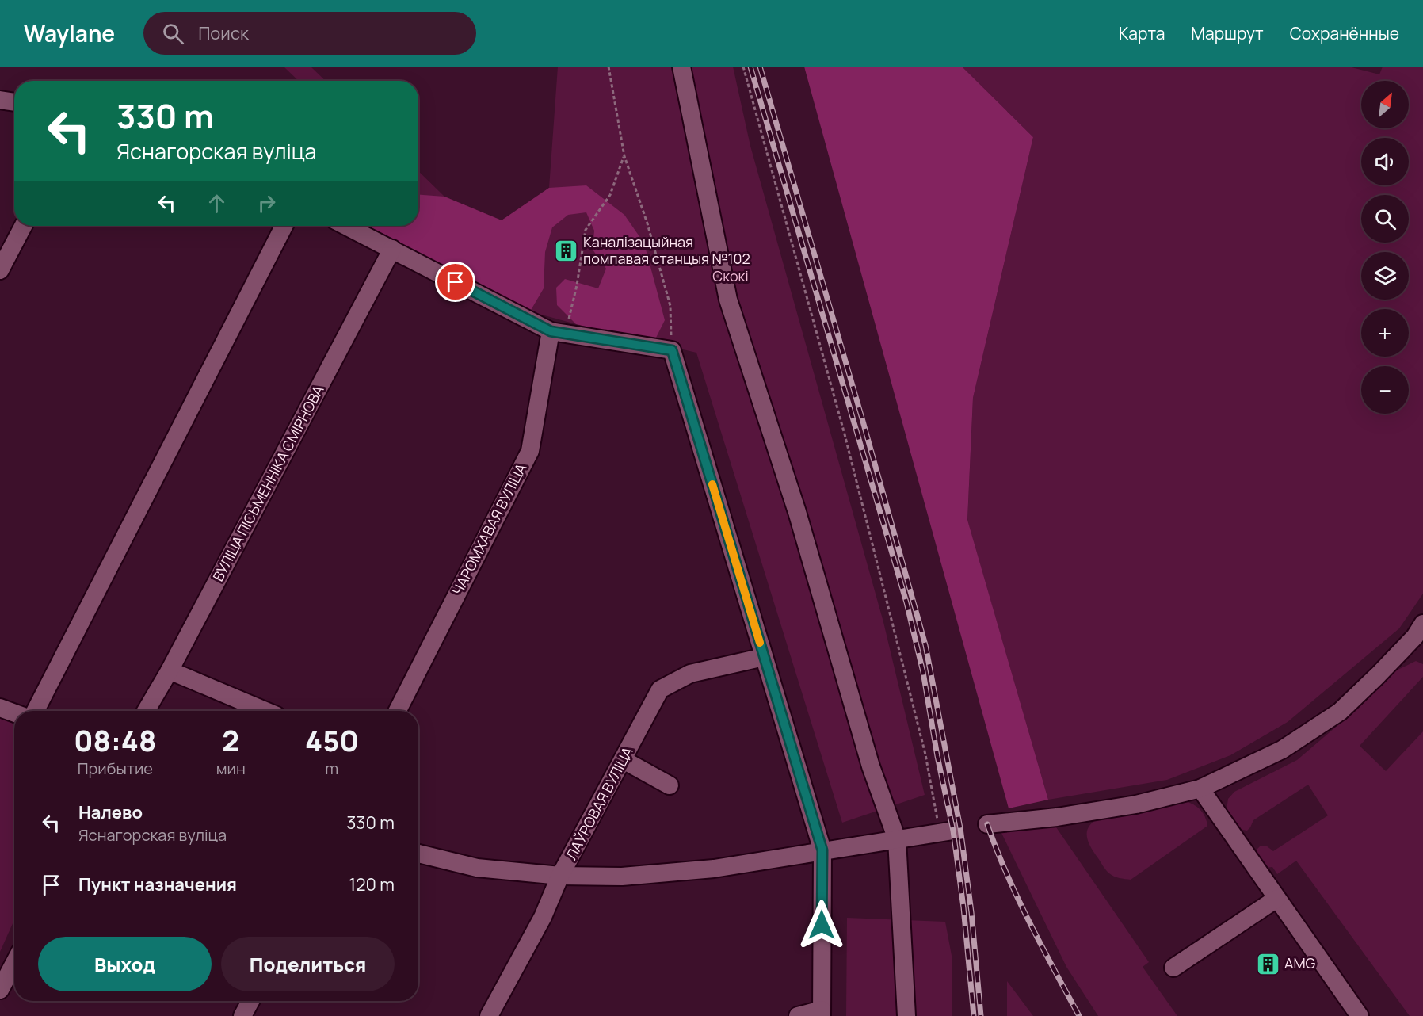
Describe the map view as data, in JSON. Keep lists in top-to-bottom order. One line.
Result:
{"streets":{"street":["ВУЛІЦА ПІСЬМЕННІКА СМІРНОВА","ЧАРОМХАВАЯ ВУЛІЦА","ЛАЎРОВАЯ ВУЛІЦА"]},"parks":["Скокі"],"places":{"building":["Каналізацыйная помпавая станцыя №102","AMG"]},"north":"top right","page":{"header":"Waylane","search":"Поиск","nav":["Карта","Маршрут","Сохранённые"],"map_buttons":["+","−"],"turn":["330 m","Яснагорская вуліца"],"eta":["08:48","Прибытие","2","мин","450","m"],"list":[{"name":"Налево","note":"Яснагорская вуліца","value":"330 m"},{"name":"Пункт назначения","value":"120 m"}],"buttons":["Выход","Поделиться"]}}
